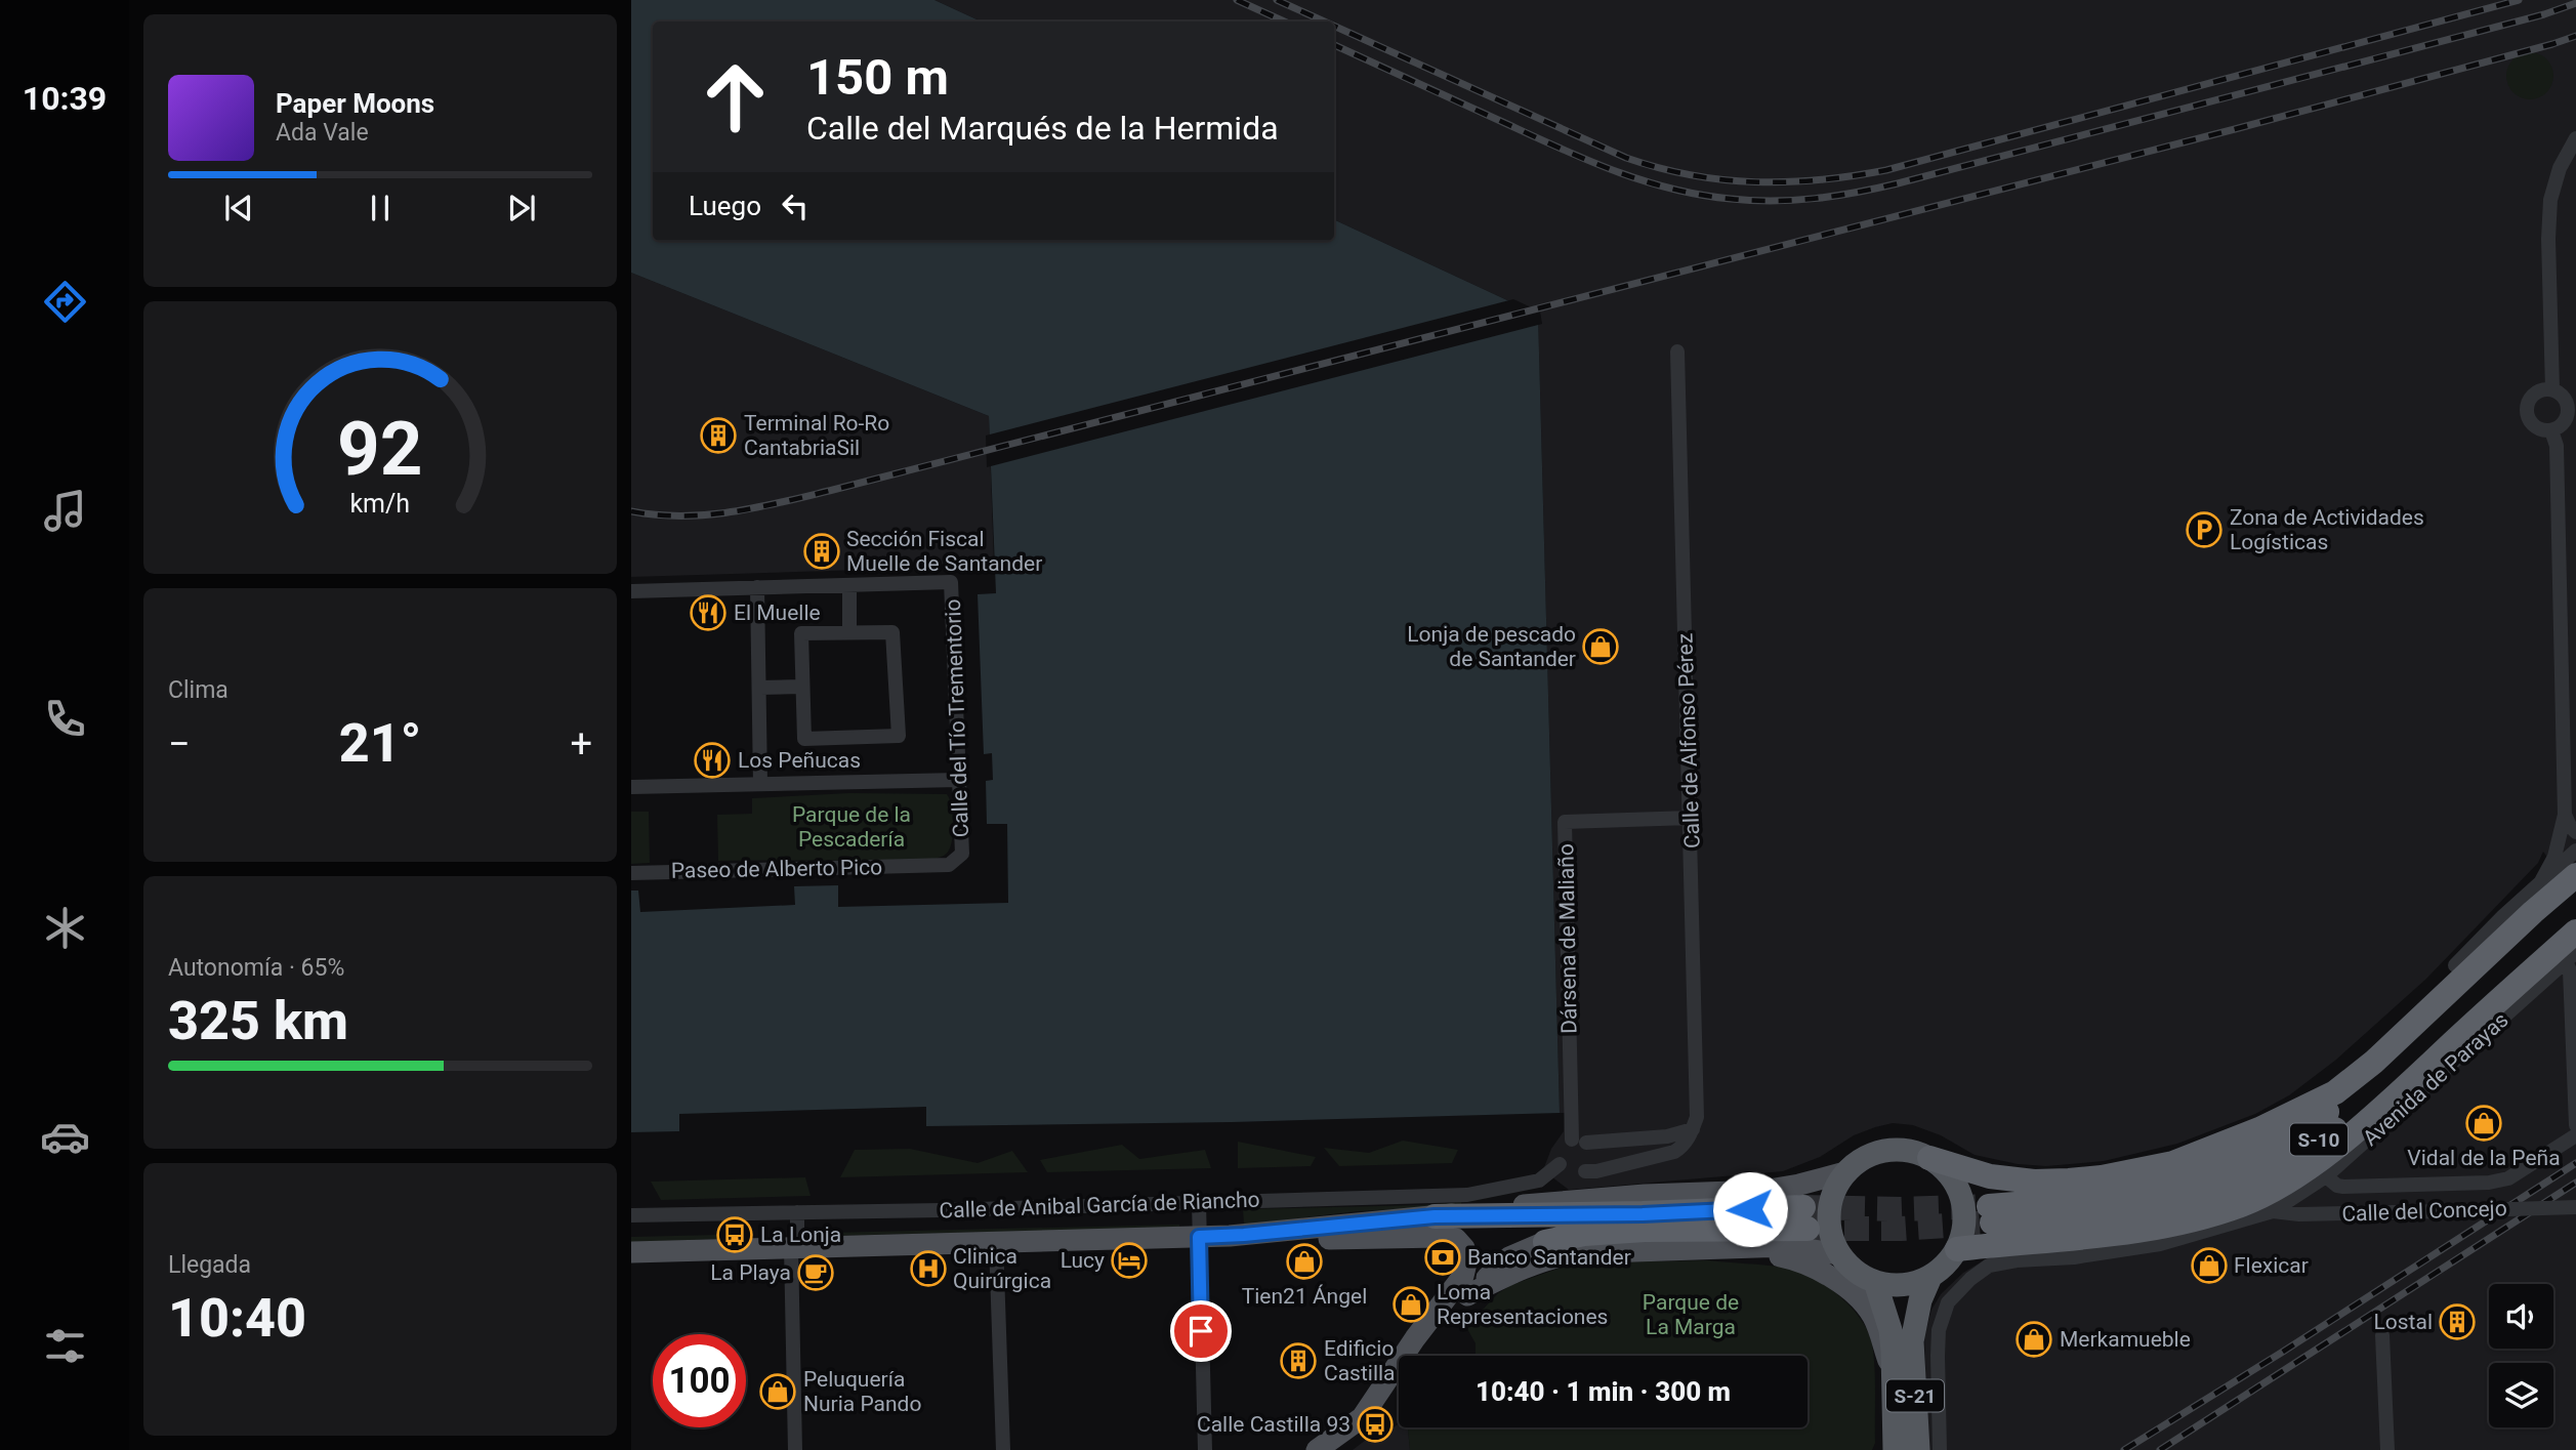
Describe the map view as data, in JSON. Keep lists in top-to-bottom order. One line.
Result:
{"streets":{"highway":["S-10","S-21"],"street":["Calle del Tío Trementorio","Calle de Alfonso Pérez","Paseo de Alberto Pico","Dársena de Maliaño","Avenida de Parayas","Calle de Anibal García de Riancho","Calle del Concejo"]},"crossings":[["Calle del Tío Trementorio","Paseo de Alberto Pico"],["Calle de Alfonso Pérez","Dársena de Maliaño"],["Avenida de Parayas","Calle del Concejo"]],"parks":["Parque de la Pescadería","Parque de La Marga"],"places":{"building":["Terminal Ro-Ro CantabriaSil","Sección Fiscal Muelle de Santander","Lostal","Edificio Castilla"],"parking":["Zona de Actividades Logísticas"],"restaurant":["El Muelle","Los Peñucas"],"shop":["Lonja de pescado de Santander","Vidal de la Peña","Tien21 Ángel","Flexicar","Loma Representaciones","Merkamueble","Peluquería Nuria Pando"],"bus stop":["La Lonja","Calle Castilla 93"],"bank":["Banco Santander"],"hotel":["Lucy"],"hospital":["Clinica Quirúrgica"],"cafe":["La Playa"]},"page":{"tabs":"10:39","turn":["150 m","Calle del Marqués de la Hermida"],"song":["Paper Moons","Ada Vale"],"then":"Luego","tile":["Clima",["Autonomía · 65%","325 km"],["Llegada","10:40"]],"heat":["−","21°","+"],"limit":"100","trip":"10:40 · 1 min · 300 m","gauge":["92","km/h"]}}
